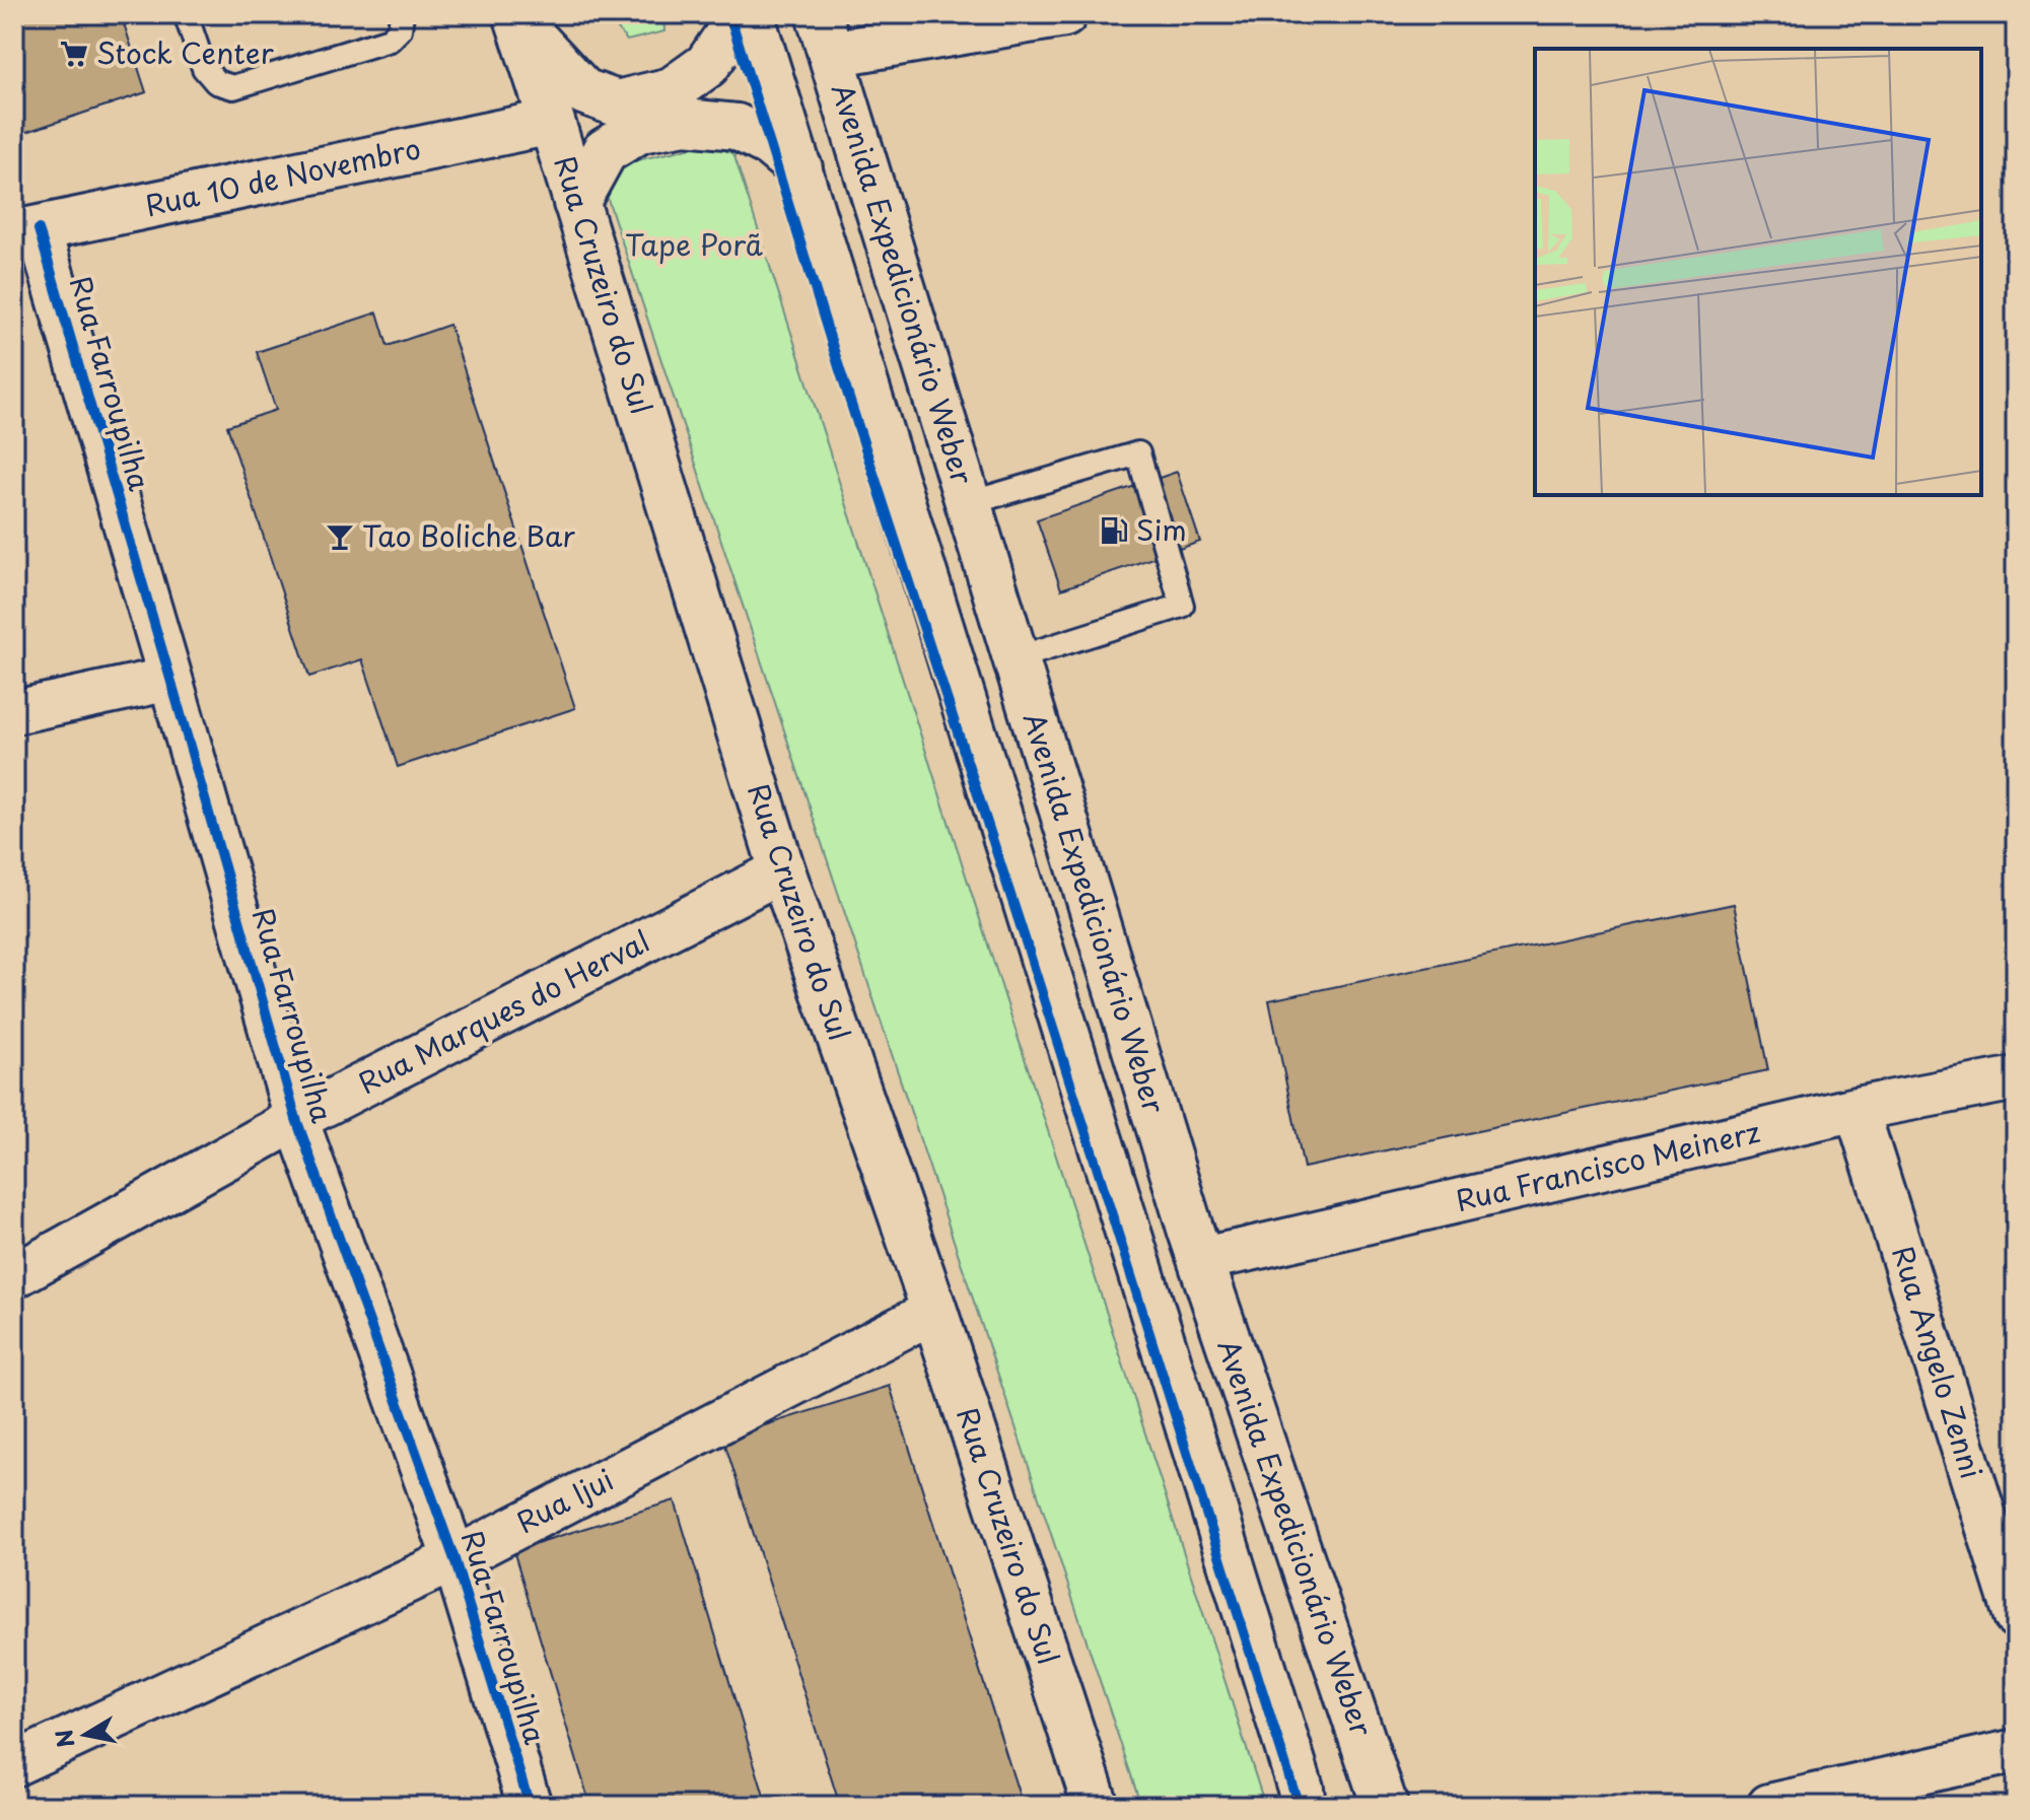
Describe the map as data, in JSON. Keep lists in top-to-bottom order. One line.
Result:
{"streets":{"main road":["Rua 10 de Novembro","Avenida Expedicionário Weber","Rua Cruzeiro do Sul"],"street":["Rua Farroupilha","Rua Marques do Herval","Rua Francisco Meinerz","Rua Angelo Zenni","Rua Ijui"]},"crossings":[["Rua 10 de Novembro","Rua Cruzeiro do Sul"],["Rua 10 de Novembro","Rua Farroupilha"],["Avenida Expedicionário Weber","Rua Francisco Meinerz"],["Rua Cruzeiro do Sul","Rua Marques do Herval"],["Rua Cruzeiro do Sul","Rua Ijui"],["Rua Farroupilha","Rua Marques do Herval"],["Rua Farroupilha","Rua Ijui"],["Rua Francisco Meinerz","Rua Angelo Zenni"]],"parks":["Tape Porã"],"places":{"supermarket":["Stock Center"],"fuel station":["Sim"],"bar":["Tao Boliche Bar"]},"north":"left"}
